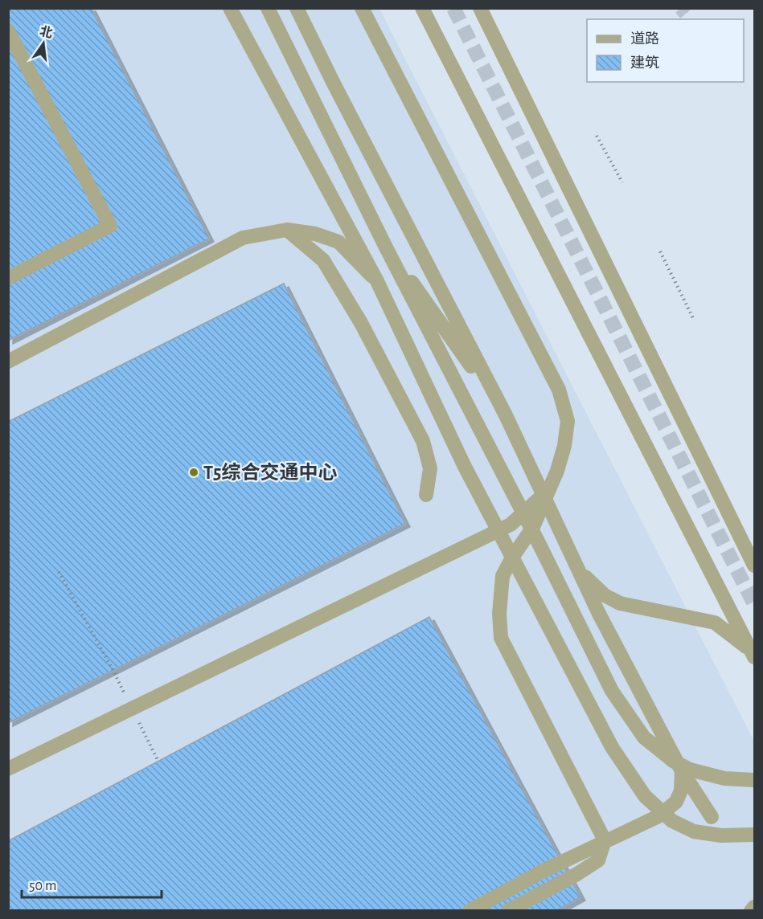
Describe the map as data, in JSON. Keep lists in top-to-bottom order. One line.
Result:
{"places":["T5综合交通中心"],"legend":["道路","建筑"],"scale_bar":"50 m","north":"top"}
